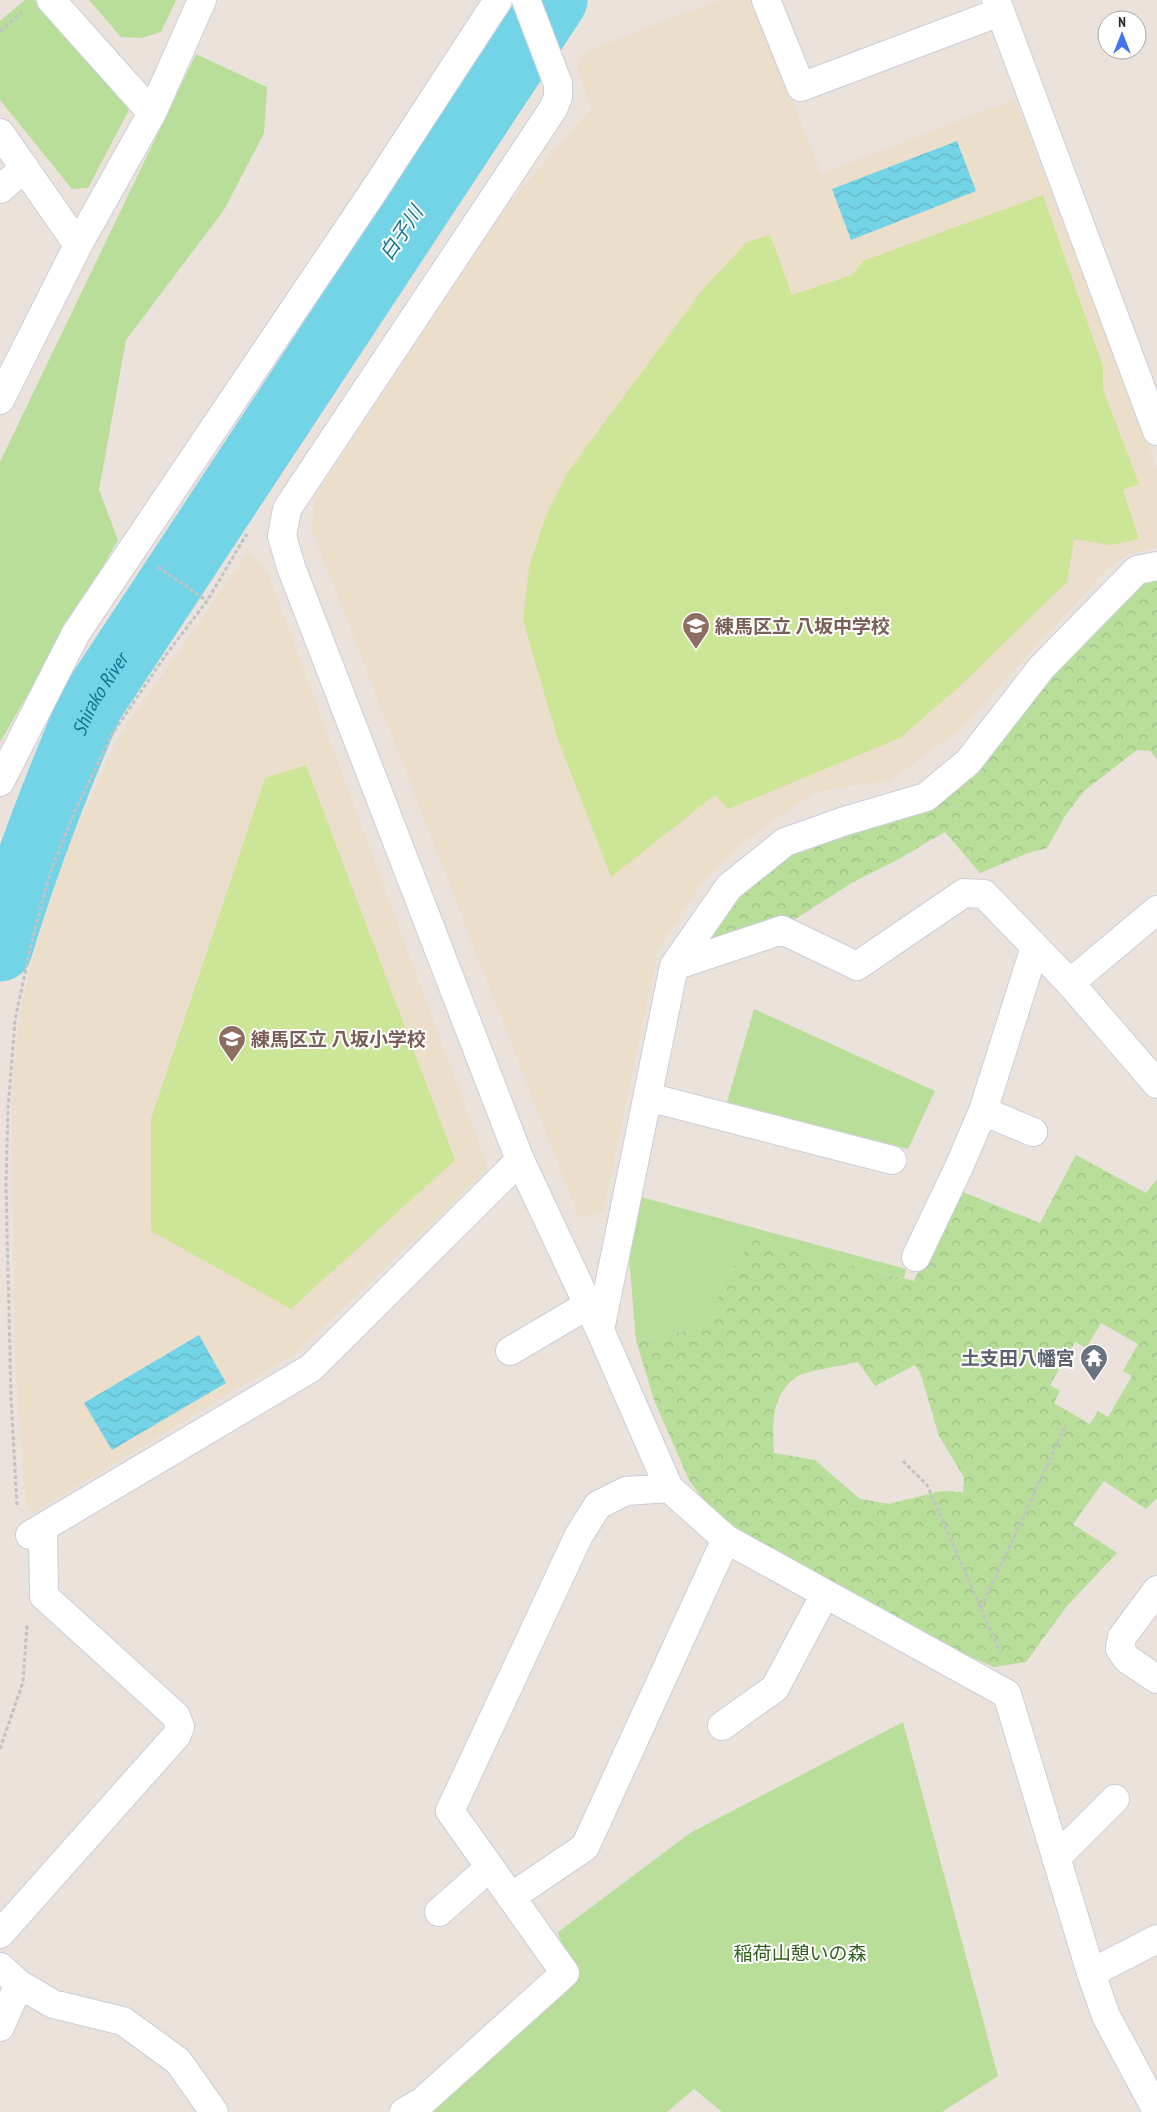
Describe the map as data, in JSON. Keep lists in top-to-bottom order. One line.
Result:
{"water":["白子川","Shirako River"],"parks":["稲荷山憩いの森"],"places":{"school or university":["練馬区立 八坂中学校","練馬区立 八坂小学校"],"temple":["土支田八幡宮"]},"north":"top"}
